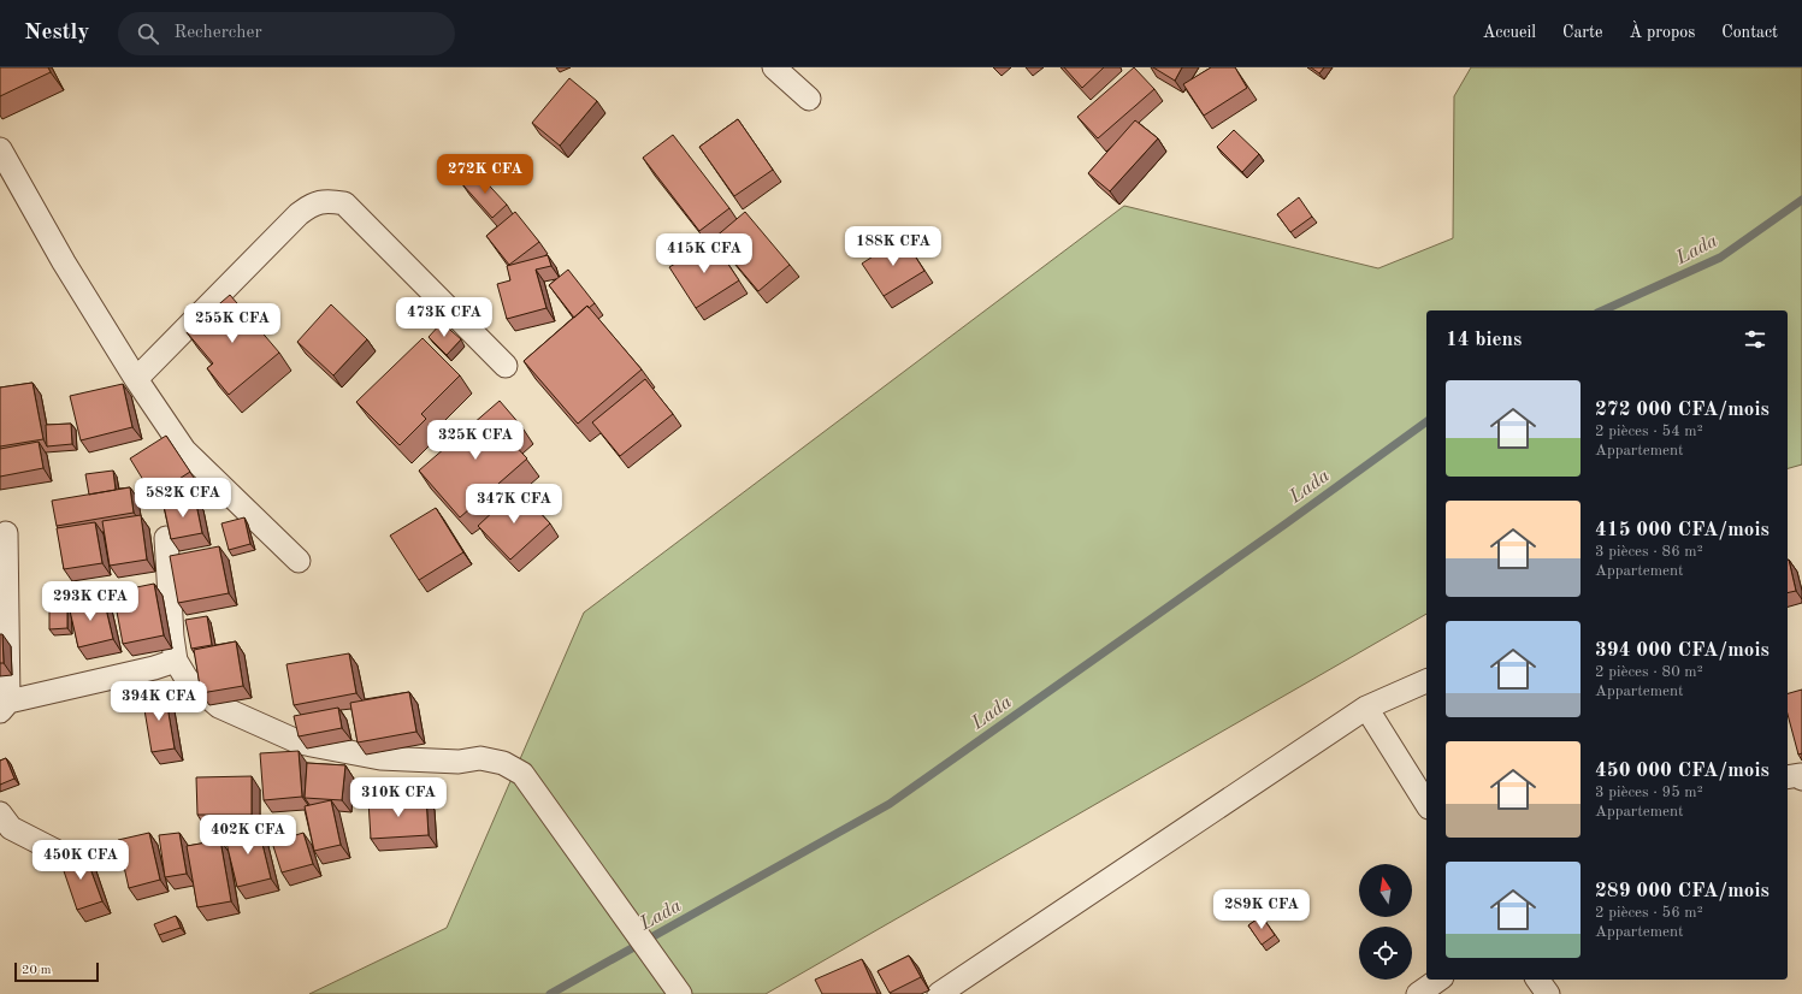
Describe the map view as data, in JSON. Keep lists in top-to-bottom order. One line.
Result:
{"water":["Lada"],"scale_bar":"20 m","north":"top","page":{"header":"Nestly","search":"Rechercher","nav":["Accueil","Carte","À propos","Contact"],"price":["272K CFA","188K CFA","415K CFA","473K CFA","255K CFA","325K CFA","582K CFA","347K CFA","293K CFA","394K CFA","310K CFA","402K CFA","450K CFA","289K CFA"],"heading":"14 biens","list":[{"name":"272 000 CFA/mois","note":"2 pièces · 54 m² · Appartement"},{"name":"415 000 CFA/mois","note":"3 pièces · 86 m² · Appartement"},{"name":"394 000 CFA/mois","note":"2 pièces · 80 m² · Appartement"},{"name":"450 000 CFA/mois","note":"3 pièces · 95 m² · Appartement"},{"name":"289 000 CFA/mois","note":"2 pièces · 56 m² · Appartement"}],"scale":"20 m"}}
